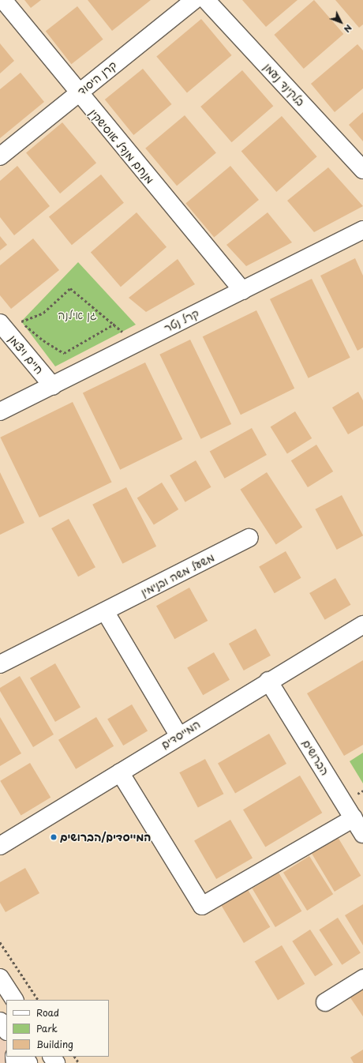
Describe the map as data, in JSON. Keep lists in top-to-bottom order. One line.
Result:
{"streets":{"street":["קרן היסוד","בלקינד נעמן","מנחם מנדל אוסישקין","קרל נטר","חיים ויצמן","משעל משה ובנימין","המייסדים","הברושים"]},"crossings":[["קרן היסוד","מנחם מנדל אוסישקין"],["מנחם מנדל אוסישקין","קרל נטר"],["קרל נטר","חיים ויצמן"],["המייסדים","הברושים"]],"parks":["גן אילנה"],"places":["המייסדים/הברושים"],"legend":["Road","Park","Building"],"north":"bottom right"}
